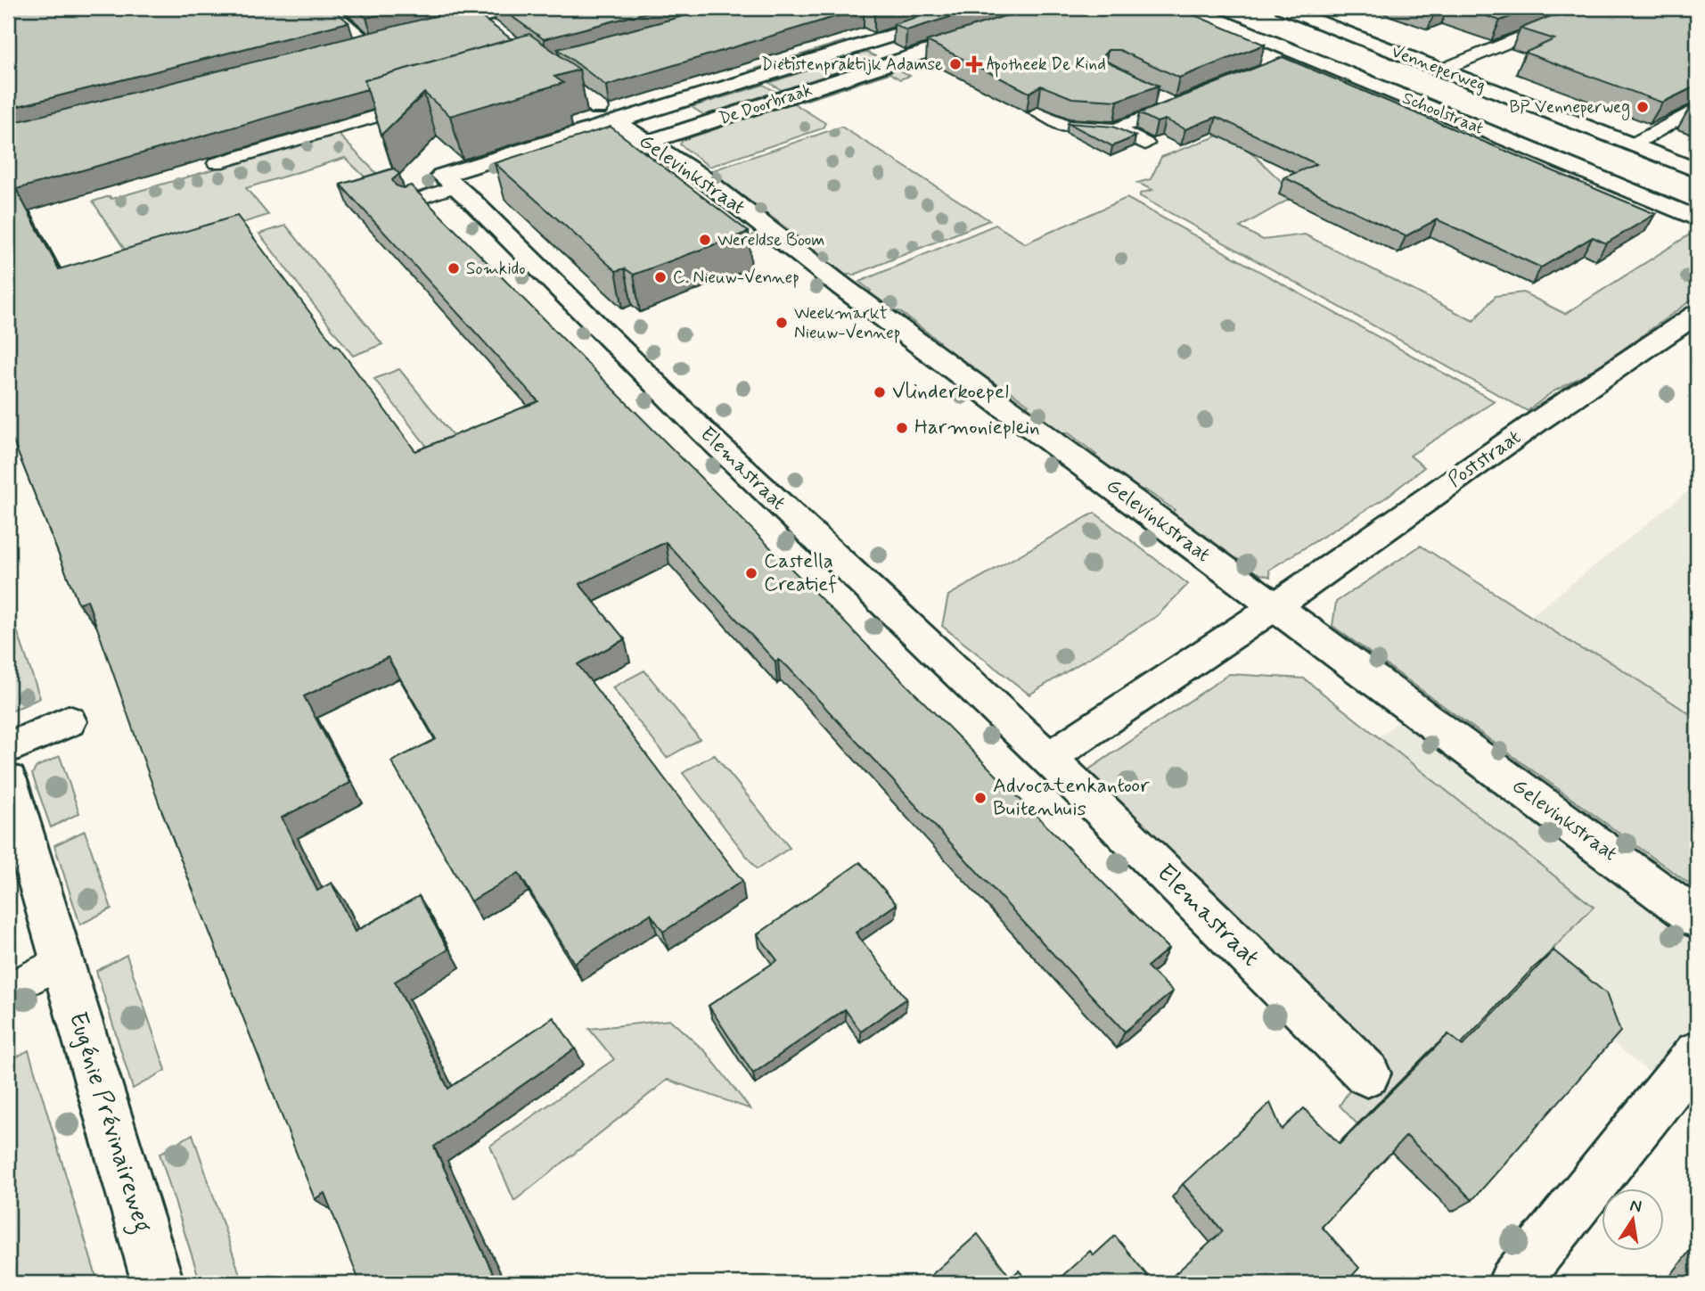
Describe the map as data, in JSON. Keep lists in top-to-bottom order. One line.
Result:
{"streets":{"street":["Venneperweg","De Doorbraak","Schoolstraat","Gelevinkstraat","Poststraat","Elemastraat","Eugénie Prévinaireweg"]},"crossings":[["De Doorbraak","Gelevinkstraat"],["De Doorbraak","Elemastraat"],["Gelevinkstraat","Poststraat"]],"places":{"other":["Diëtistenpraktijk Adamse","BP Venneperweg","Wereldse Boom","Somkido","C. Nieuw-Vennep","Weekmarkt Nieuw-Vennep","Vlinderkoepel","Harmonieplein","Castella Creatief","Advocatenkantoor Buitenhuis"],"health":["Apotheek De Kind"]},"north":"top"}
